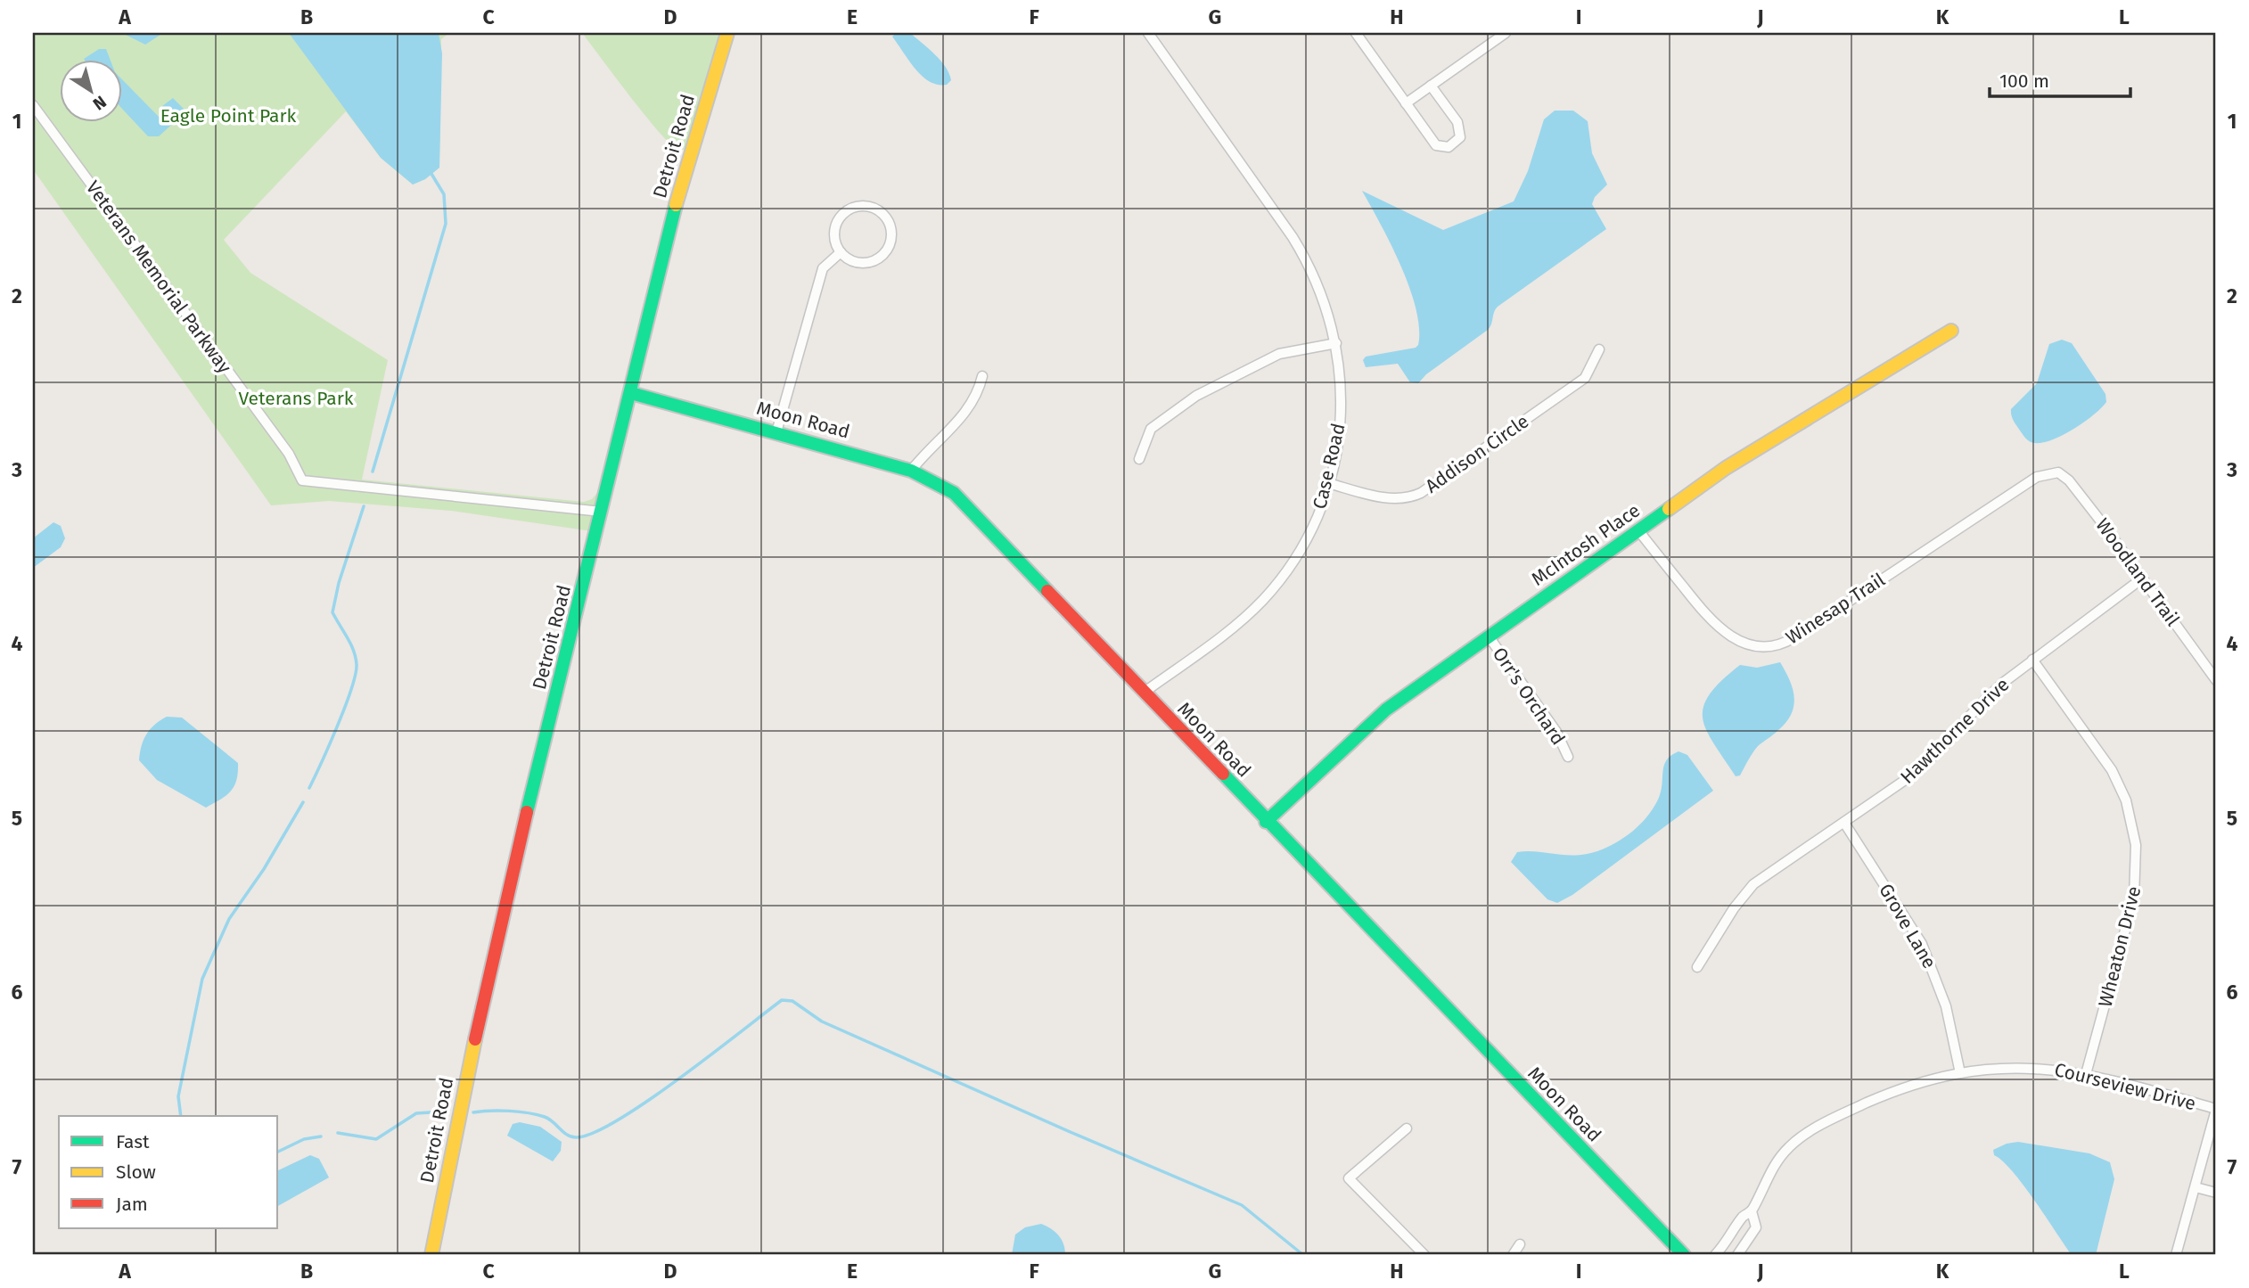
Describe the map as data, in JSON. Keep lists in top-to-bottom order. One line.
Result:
{"streets":{"street":["Detroit Road","Veterans Memorial Parkway","Moon Road","Addison Circle","Case Road","McIntosh Place","Woodland Trail","Winesap Trail","Orr's Orchard","Hawthorne Drive","Grove Lane","Wheaton Drive","Courseview Drive"]},"crossings":[["Detroit Road","Veterans Memorial Parkway"],["Detroit Road","Moon Road"],["Moon Road","Case Road"],["Moon Road","McIntosh Place"],["Addison Circle","Case Road"],["McIntosh Place","Winesap Trail"],["McIntosh Place","Orr's Orchard"],["Woodland Trail","Winesap Trail"],["Woodland Trail","Hawthorne Drive"],["Hawthorne Drive","Grove Lane"],["Hawthorne Drive","Wheaton Drive"],["Grove Lane","Courseview Drive"],["Wheaton Drive","Courseview Drive"]],"parks":["Eagle Point Park","Veterans Park"],"legend":["Fast","Slow","Jam"],"scale_bar":"100 m","north":"bottom right","grid":{"columns":["A","B","C","D","E","F","G","H","I","J","K","L"],"rows":["1","2","3","4","5","6","7"]}}
